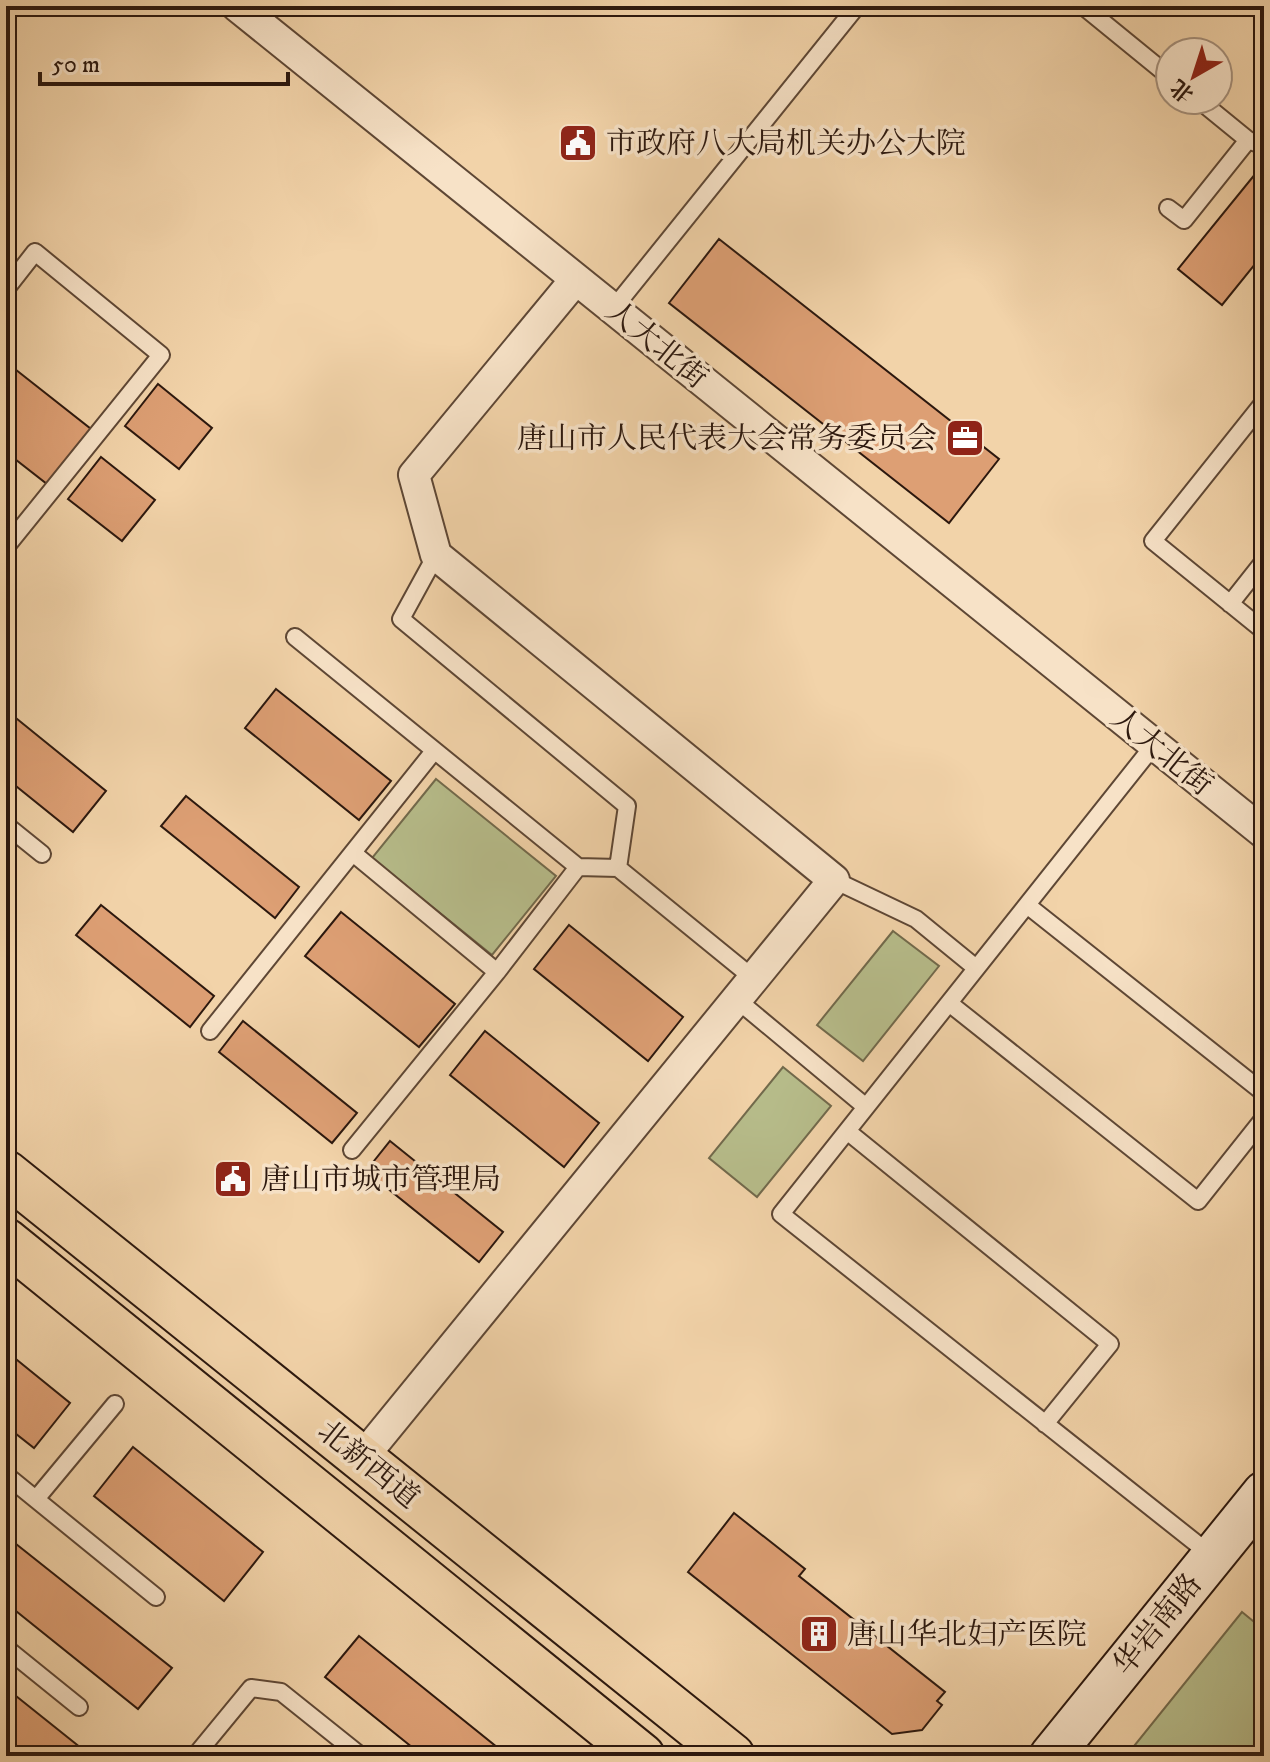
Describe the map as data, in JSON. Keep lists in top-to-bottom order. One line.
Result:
{"streets":{"main road":["北新西道"],"street":["人大北街","华岩南路"]},"places":{"public building":["市政府八大局机关办公大院","唐山市城市管理局"],"office":["唐山市人民代表大会常务委员会"],"building":["唐山华北妇产医院"]},"scale_bar":"50 m","north":"bottom left"}
